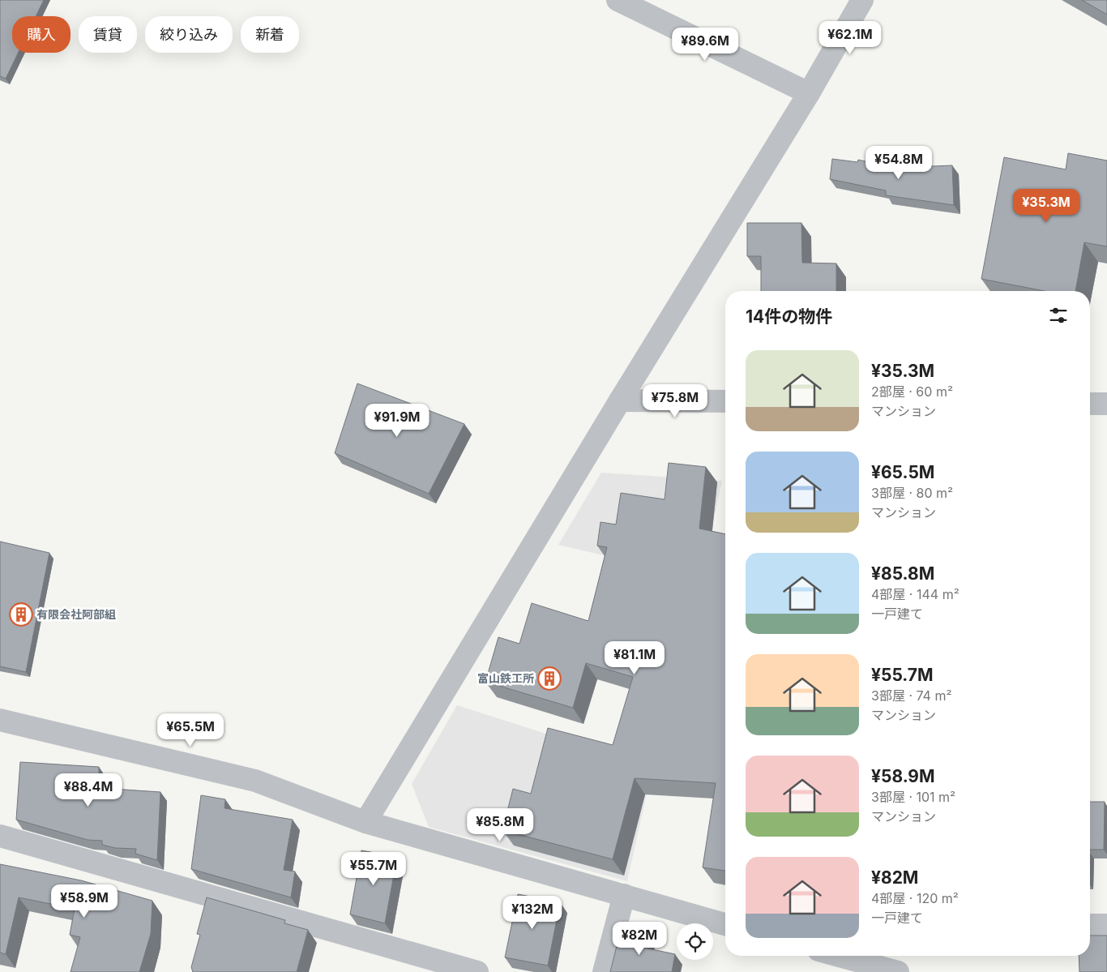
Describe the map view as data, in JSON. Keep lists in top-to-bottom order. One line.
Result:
{"places":{"building":["有限会社阿部組","富山鉄工所"]},"page":{"chip":["購入","賃貸","絞り込み","新着"],"price":["¥62.1M","¥89.6M","¥54.8M","¥35.3M","¥75.8M","¥91.9M","¥81.1M","¥65.5M","¥88.4M","¥85.8M","¥55.7M","¥58.9M","¥132M","¥82M"],"heading":"14件の物件","list":[{"name":"¥35.3M","note":"2部屋 · 60 m² · マンション"},{"name":"¥65.5M","note":"3部屋 · 80 m² · マンション"},{"name":"¥85.8M","note":"4部屋 · 144 m² · 一戸建て"},{"name":"¥55.7M","note":"3部屋 · 74 m² · マンション"},{"name":"¥58.9M","note":"3部屋 · 101 m² · マンション"},{"name":"¥82M","note":"4部屋 · 120 m² · 一戸建て"}]}}
